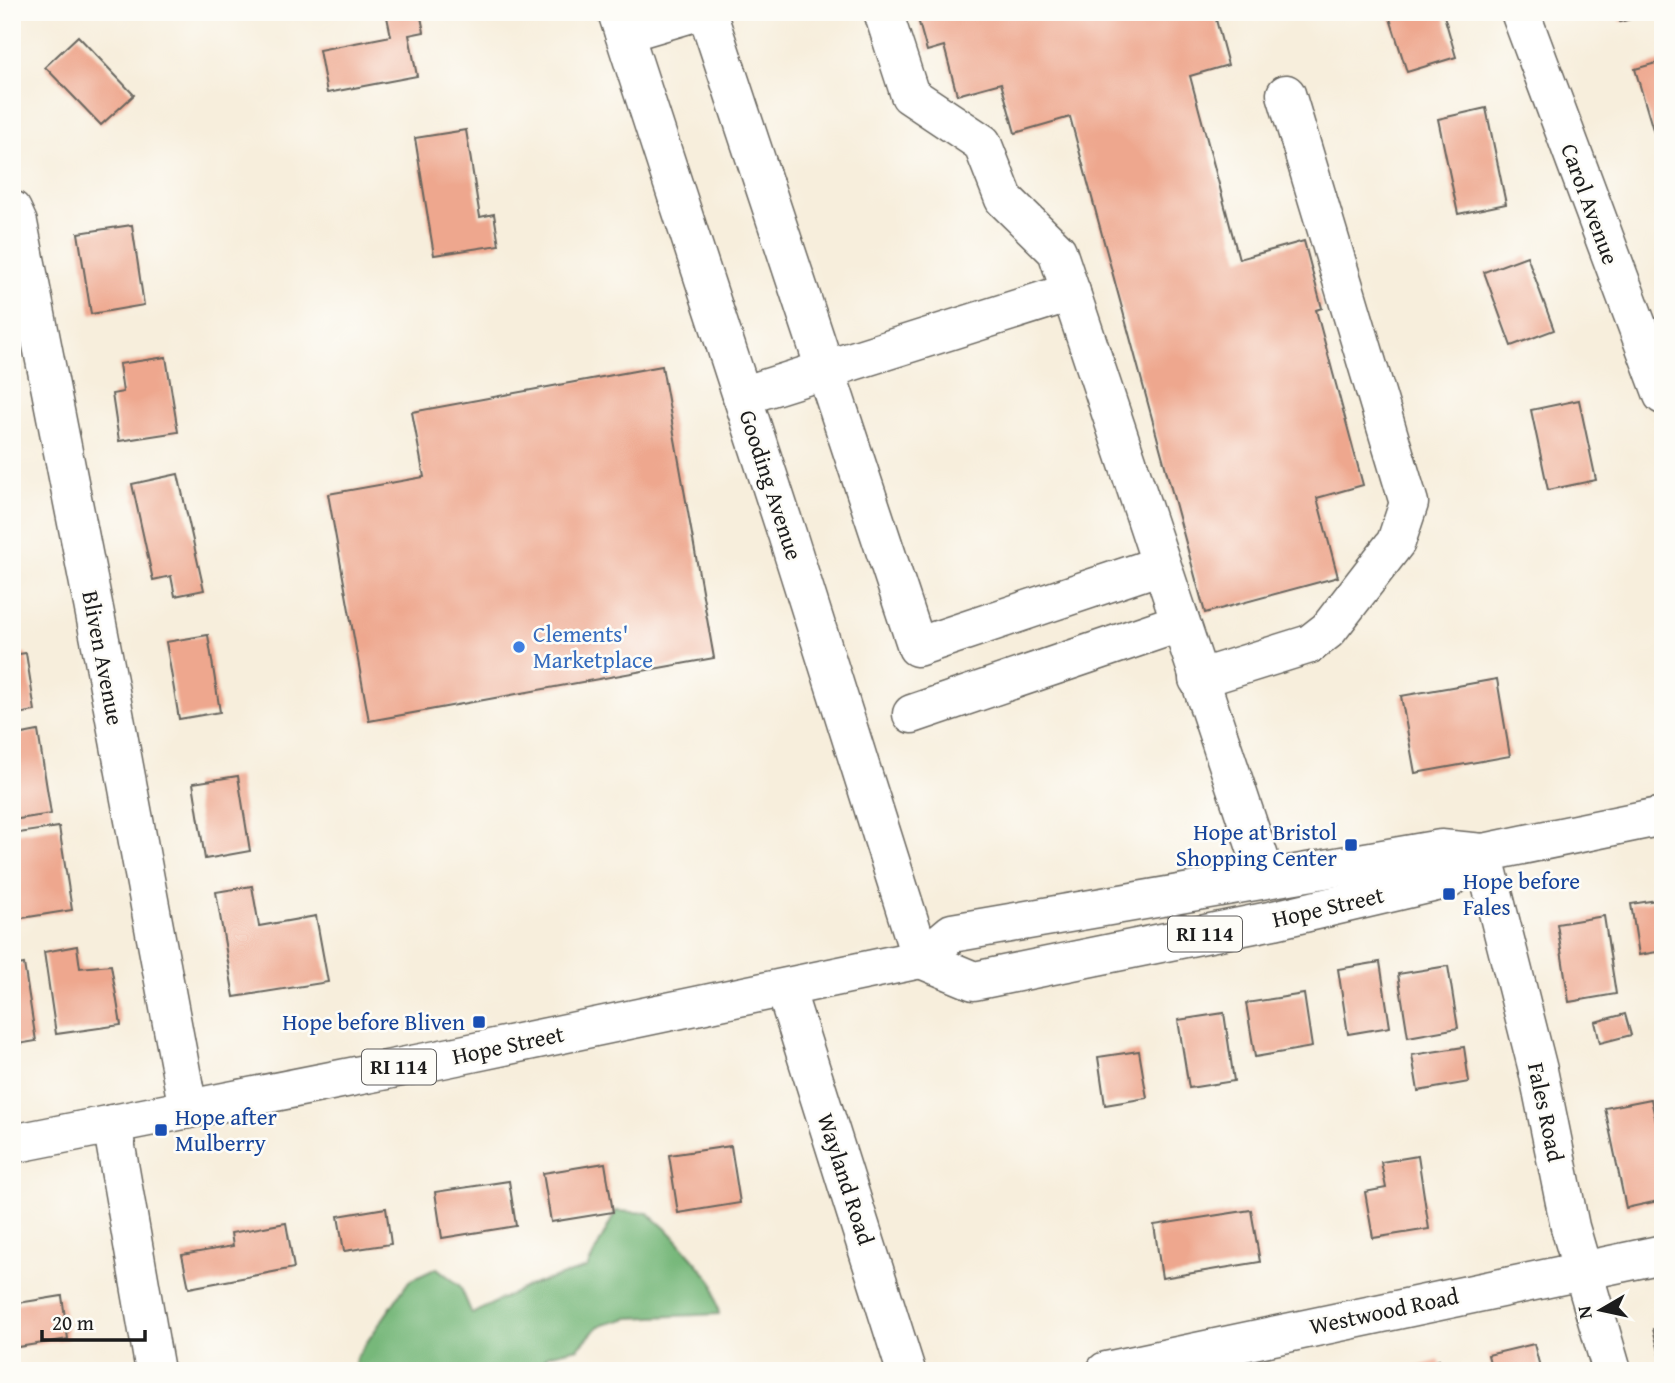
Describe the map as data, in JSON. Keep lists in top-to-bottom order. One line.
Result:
{"streets":{"main road":["Carol Avenue","Gooding Avenue","Bliven Avenue","Hope Street","RI 114","Fales Road","Wayland Road","Westwood Road"]},"crossings":[["Gooding Avenue","Hope Street"],["Bliven Avenue","Hope Street"],["Hope Street","Fales Road"],["Hope Street","Wayland Road"],["Fales Road","Westwood Road"]],"places":{"other":["Clements' Marketplace"],"transit":["Hope at Bristol Shopping Center","Hope before Fales","Hope before Bliven","Hope after Mulberry"]},"scale_bar":"20 m","north":"left"}
